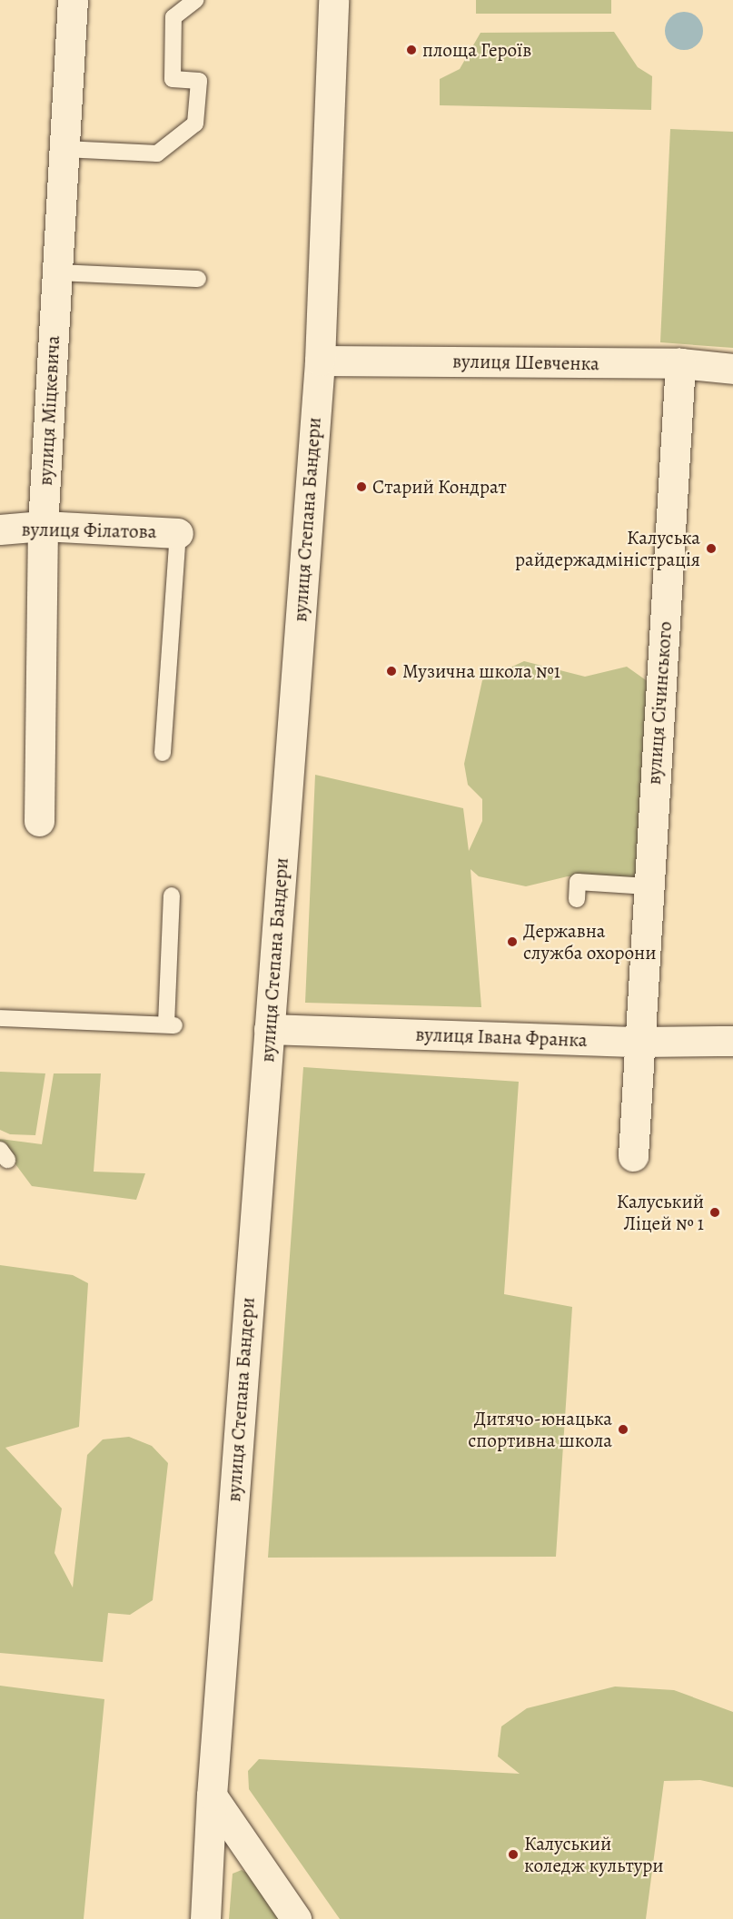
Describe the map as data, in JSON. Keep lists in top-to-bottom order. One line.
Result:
{"streets":{"street":["вулиця Шевченка","вулиця Міцкевича","вулиця Степана Бандери","вулиця Філатова","вулиця Січинського","вулиця Івана Франка"]},"crossings":[["вулиця Шевченка","вулиця Степана Бандери"],["вулиця Шевченка","вулиця Січинського"],["вулиця Міцкевича","вулиця Філатова"],["вулиця Степана Бандери","вулиця Івана Франка"],["вулиця Січинського","вулиця Івана Франка"]],"places":["площа Героїв","Старий Кондрат","Калуська райдержадміністрація","Музична школа №1","Державна служба охорони","Калуський Ліцей № 1","Дитячо-юнацька спортивна школа","Калуський коледж культури"]}
